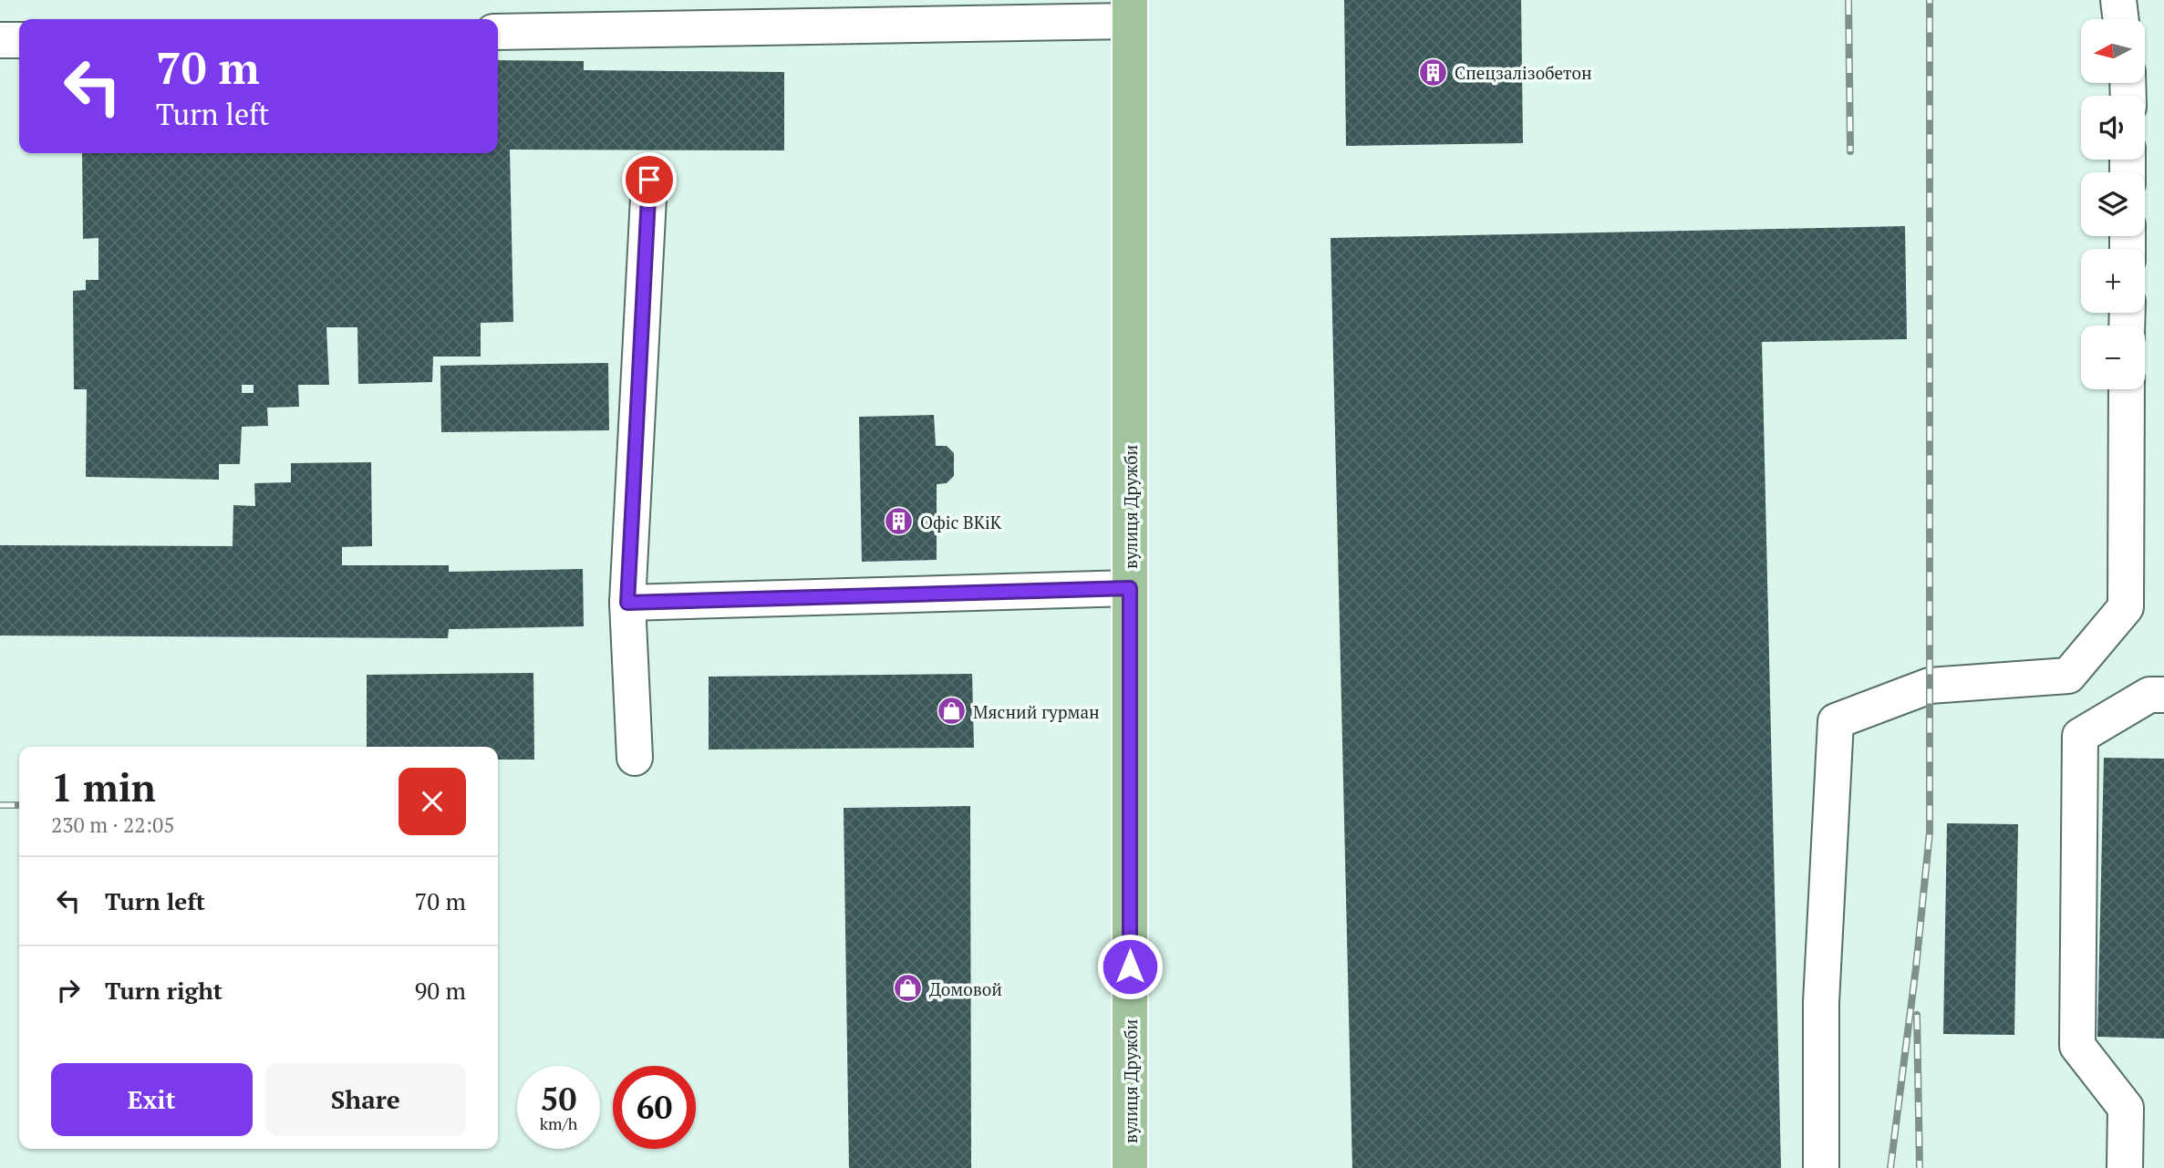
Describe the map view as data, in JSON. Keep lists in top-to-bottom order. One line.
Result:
{"streets":{"main road":["вулиця Дружби"]},"places":{"building":["Спецзалізобетон","Офіс ВКіК"],"shop":["Мясний гурман","Домовой"]},"north":"left","page":{"map_buttons":["+","−"],"turn":["70 m","Turn left"],"heading":["1 min","230 m · 22:05"],"list":[{"name":"Turn left","value":"70 m"},{"name":"Turn right","value":"90 m"}],"buttons":["Exit","Share"],"speed":"50 km/h","limit":"60"}}
